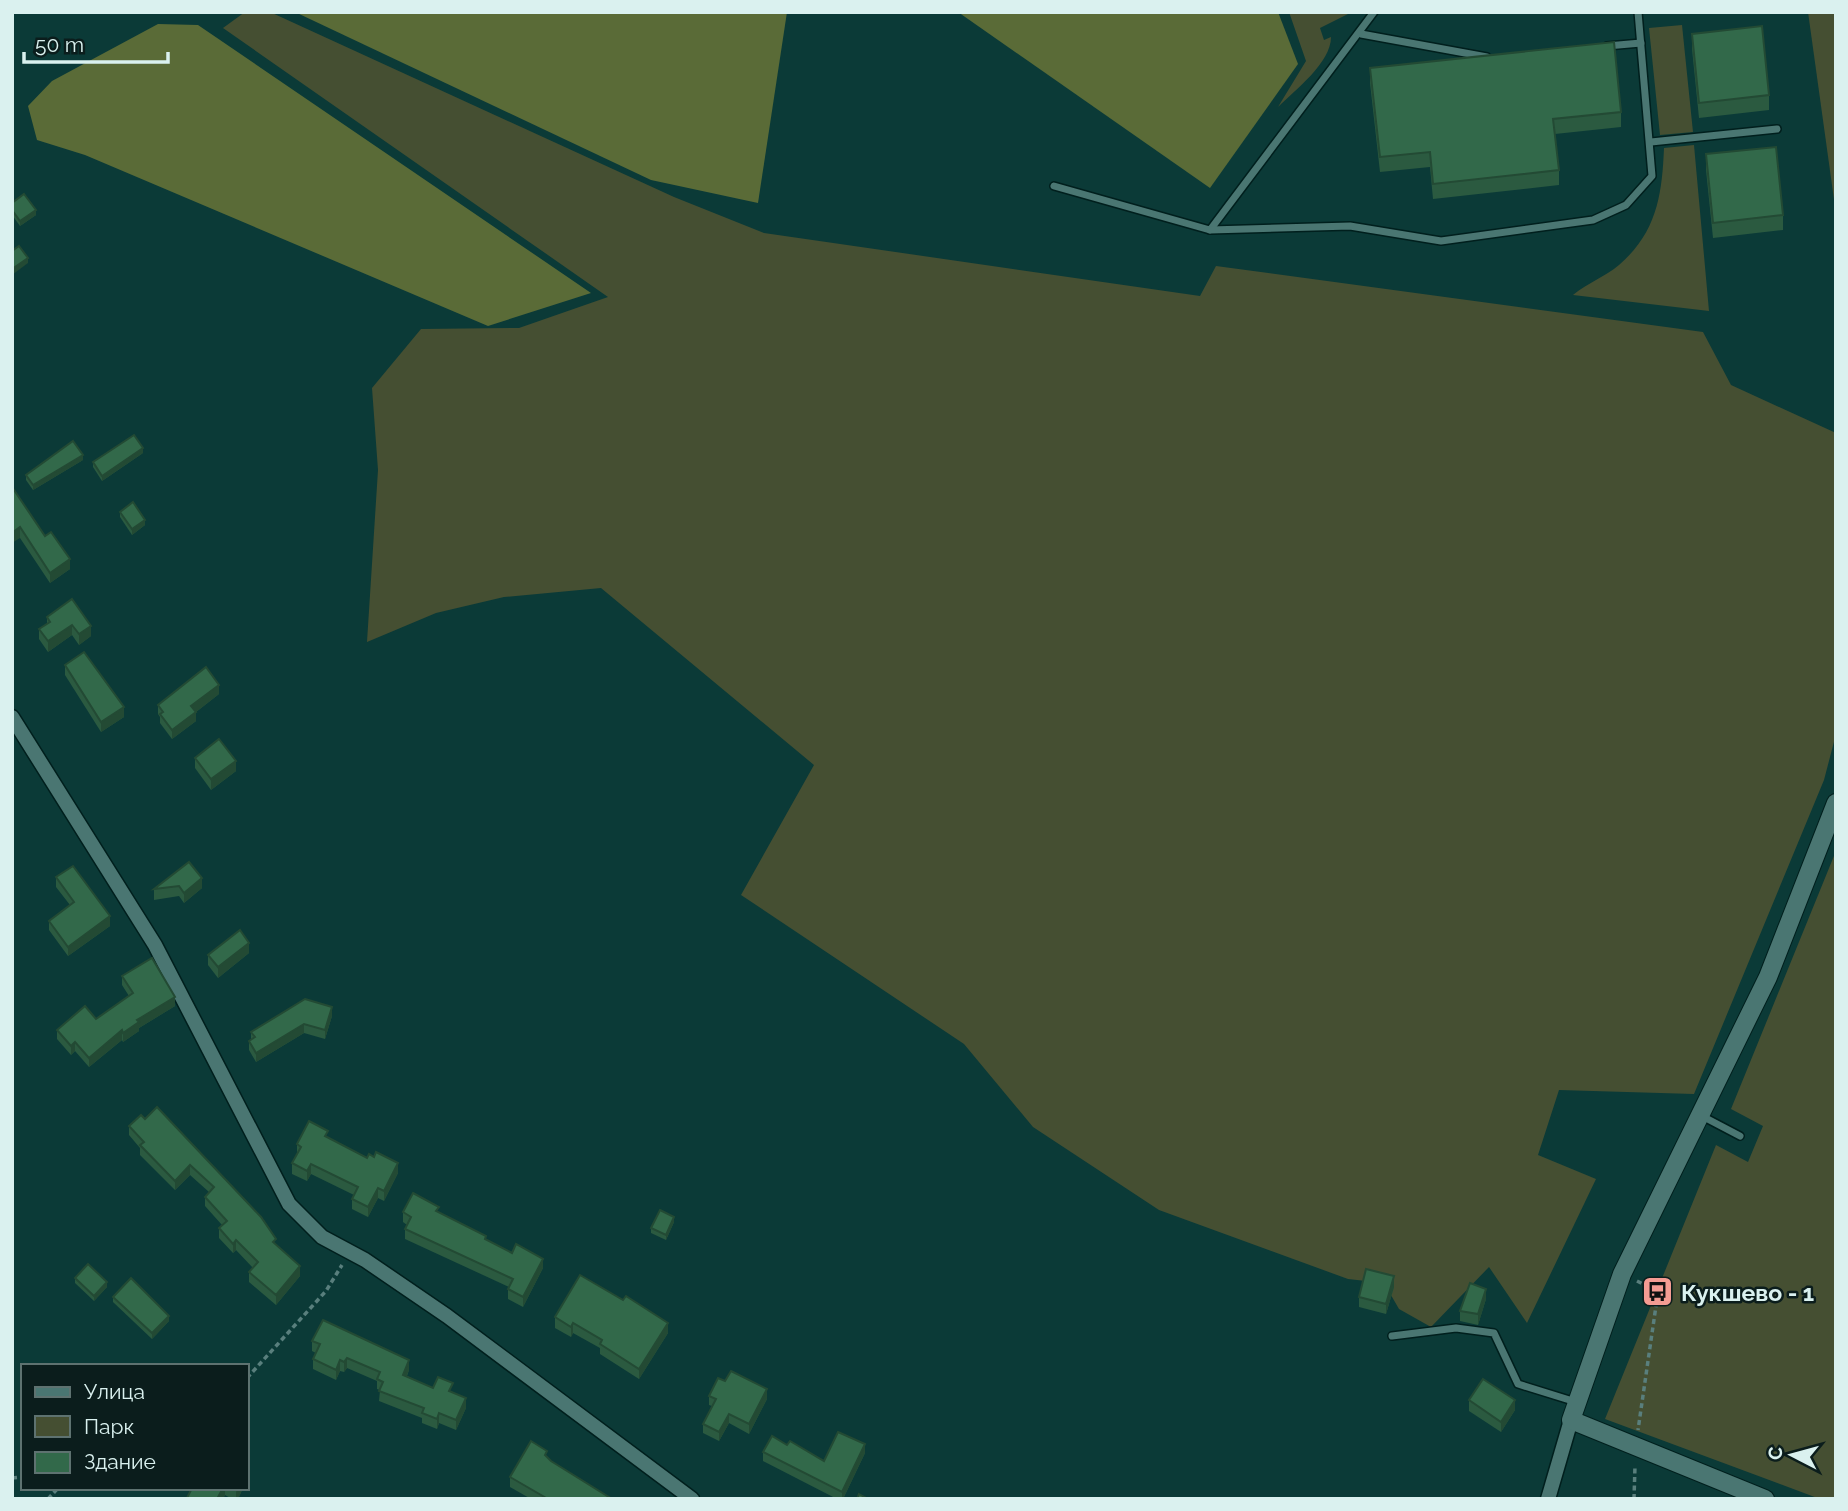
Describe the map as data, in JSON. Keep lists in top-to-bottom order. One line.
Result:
{"places":{"bus stop":["Кукшево - 1"]},"legend":["Улица","Парк","Здание"],"scale_bar":"50 m","north":"left"}
